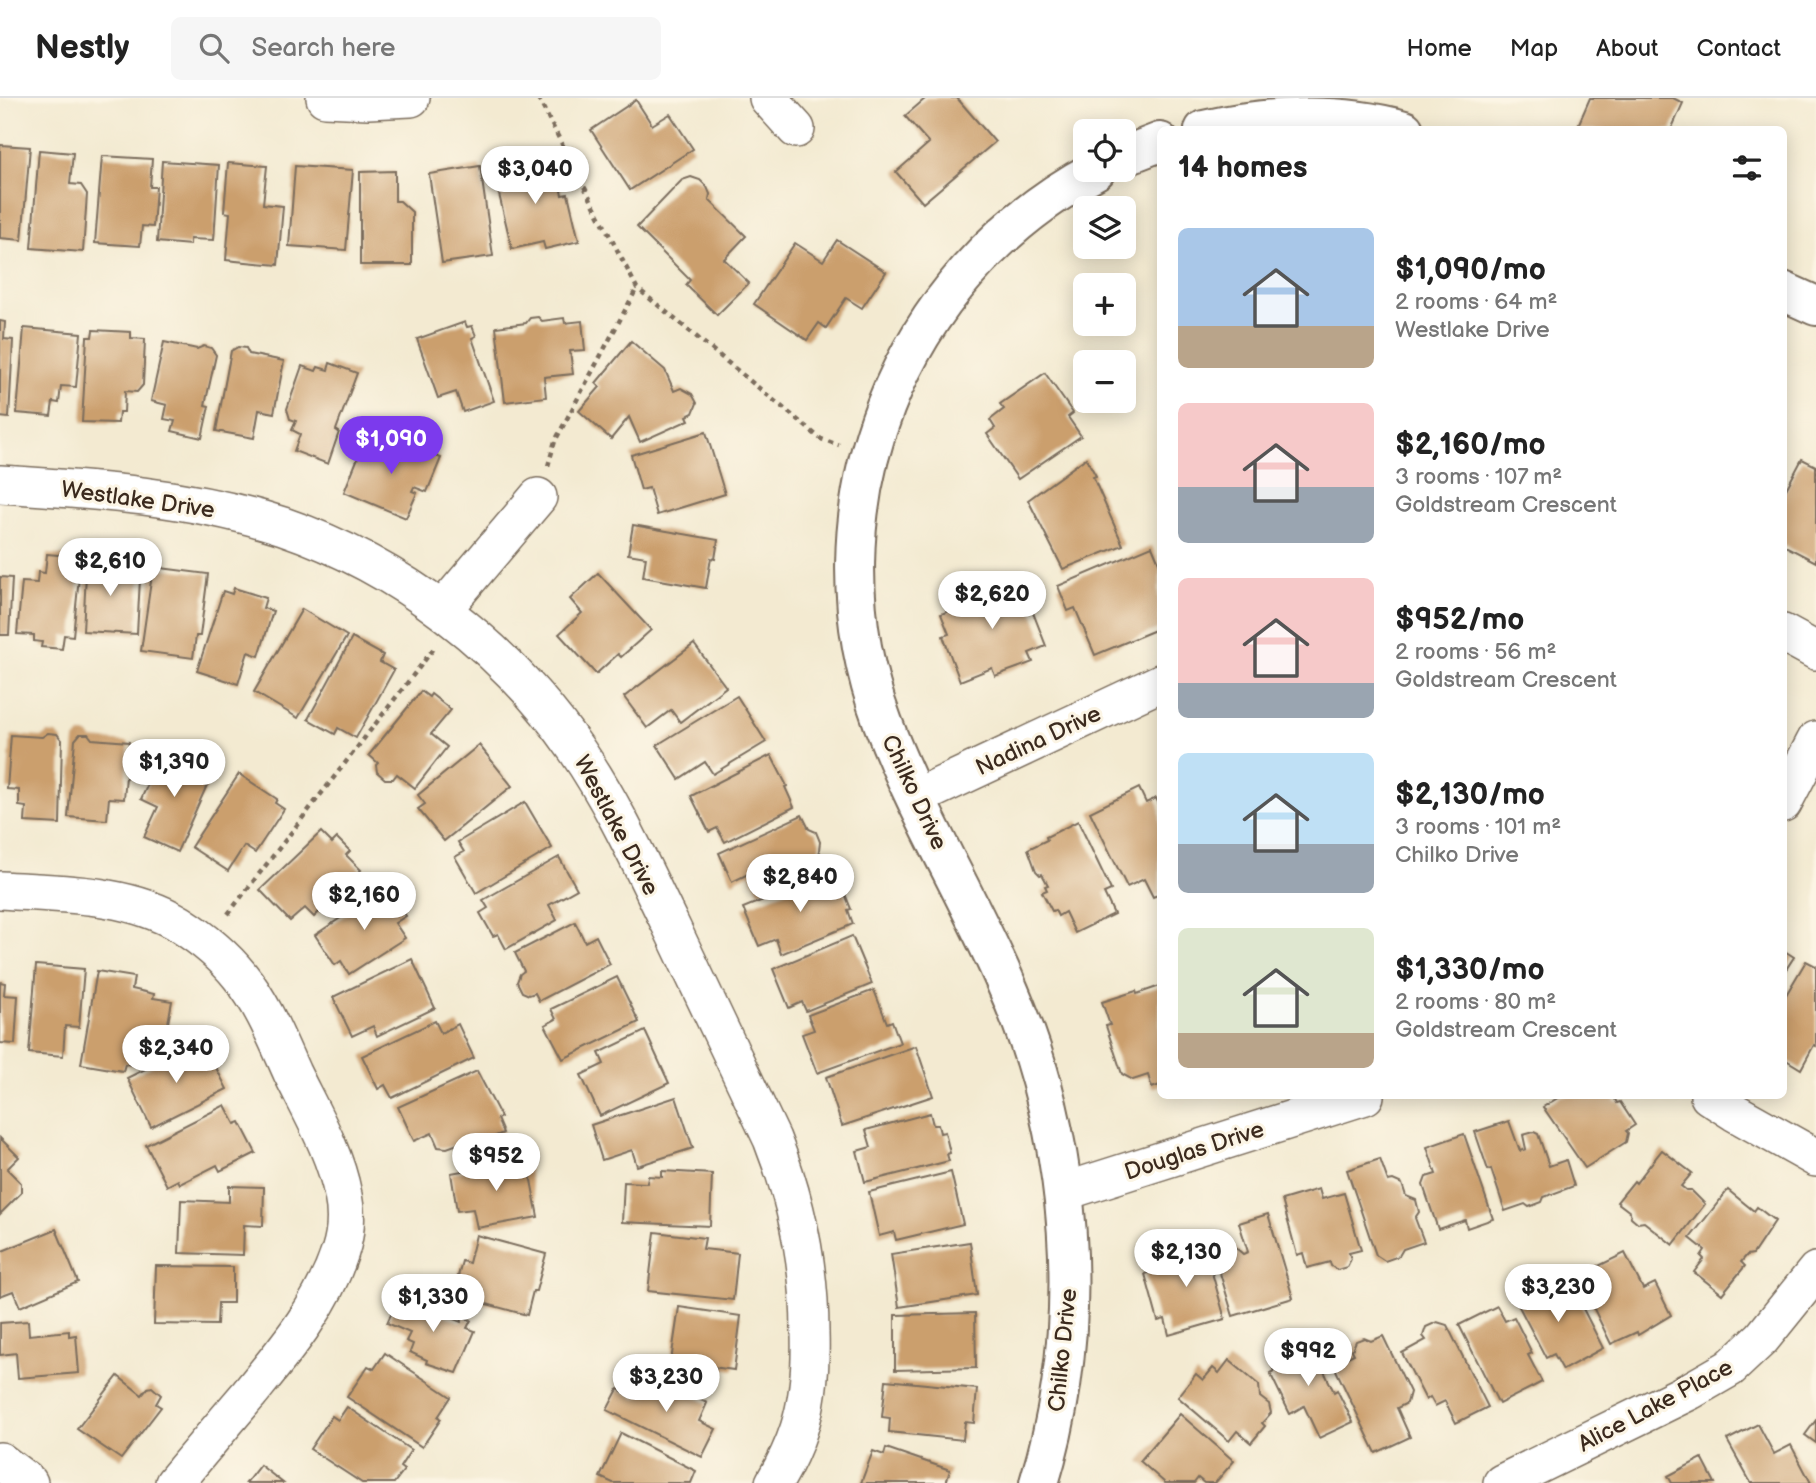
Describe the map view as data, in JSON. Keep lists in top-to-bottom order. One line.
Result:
{"streets":{"street":["Westlake Drive","Nadina Drive","Chilko Drive","Douglas Drive","Alice Lake Place"]},"crossings":[["Nadina Drive","Chilko Drive"],["Chilko Drive","Douglas Drive"]],"page":{"header":"Nestly","search":"Search here","nav":["Home","Map","About","Contact"],"map_buttons":["+","−"],"heading":"14 homes","price":["$3,040","$1,090","$2,610","$2,620","$1,390","$2,840","$2,160","$2,340","$952","$2,130","$3,230","$1,330","$992","$3,230"],"list":[{"name":"$1,090/mo","note":"2 rooms · 64 m² · Westlake Drive"},{"name":"$2,160/mo","note":"3 rooms · 107 m² · Goldstream Crescent"},{"name":"$952/mo","note":"2 rooms · 56 m² · Goldstream Crescent"},{"name":"$2,130/mo","note":"3 rooms · 101 m² · Chilko Drive"},{"name":"$1,330/mo","note":"2 rooms · 80 m² · Goldstream Crescent"}]}}
